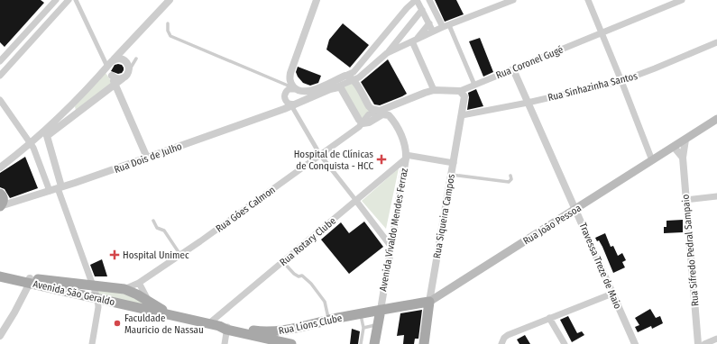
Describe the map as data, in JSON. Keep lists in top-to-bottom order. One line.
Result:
{"streets":{"main road":["Rua Siqueira Campos","Rua João Pessoa","Avenida Vivaldo Mendes Ferraz","Avenida São Geraldo","Rua Lions Clube"],"street":["Rua Coronel Gugé","Rua Sinhazinha Santos","Rua Dois de Julho","Rua Góes Calmon","Rua Rotary Clube","Rua Sifredo Pedral Sampaio","Travessa Treze de Maio"]},"crossings":[["Rua Coronel Gugé","Rua Góes Calmon"],["Rua Coronel Gugé","Rua Siqueira Campos"],["Rua Coronel Gugé","Travessa Treze de Maio"],["Rua Sinhazinha Santos","Rua Siqueira Campos"],["Rua Sinhazinha Santos","Travessa Treze de Maio"],["Rua Góes Calmon","Avenida São Geraldo"],["Rua Siqueira Campos","Rua João Pessoa"],["Rua João Pessoa","Avenida Vivaldo Mendes Ferraz"],["Rua João Pessoa","Rua Sifredo Pedral Sampaio"],["Rua João Pessoa","Travessa Treze de Maio"],["Rua João Pessoa","Rua Lions Clube"],["Avenida Vivaldo Mendes Ferraz","Rua Rotary Clube"],["Avenida Vivaldo Mendes Ferraz","Rua Lions Clube"],["Rua Rotary Clube","Avenida São Geraldo"],["Rua Rotary Clube","Rua Lions Clube"],["Avenida São Geraldo","Rua Lions Clube"]],"places":{"health":["Hospital de Clínicas de Conquista - HCC","Hospital Unimec"],"other":["Faculdade Mauricio de Nassau"]}}
